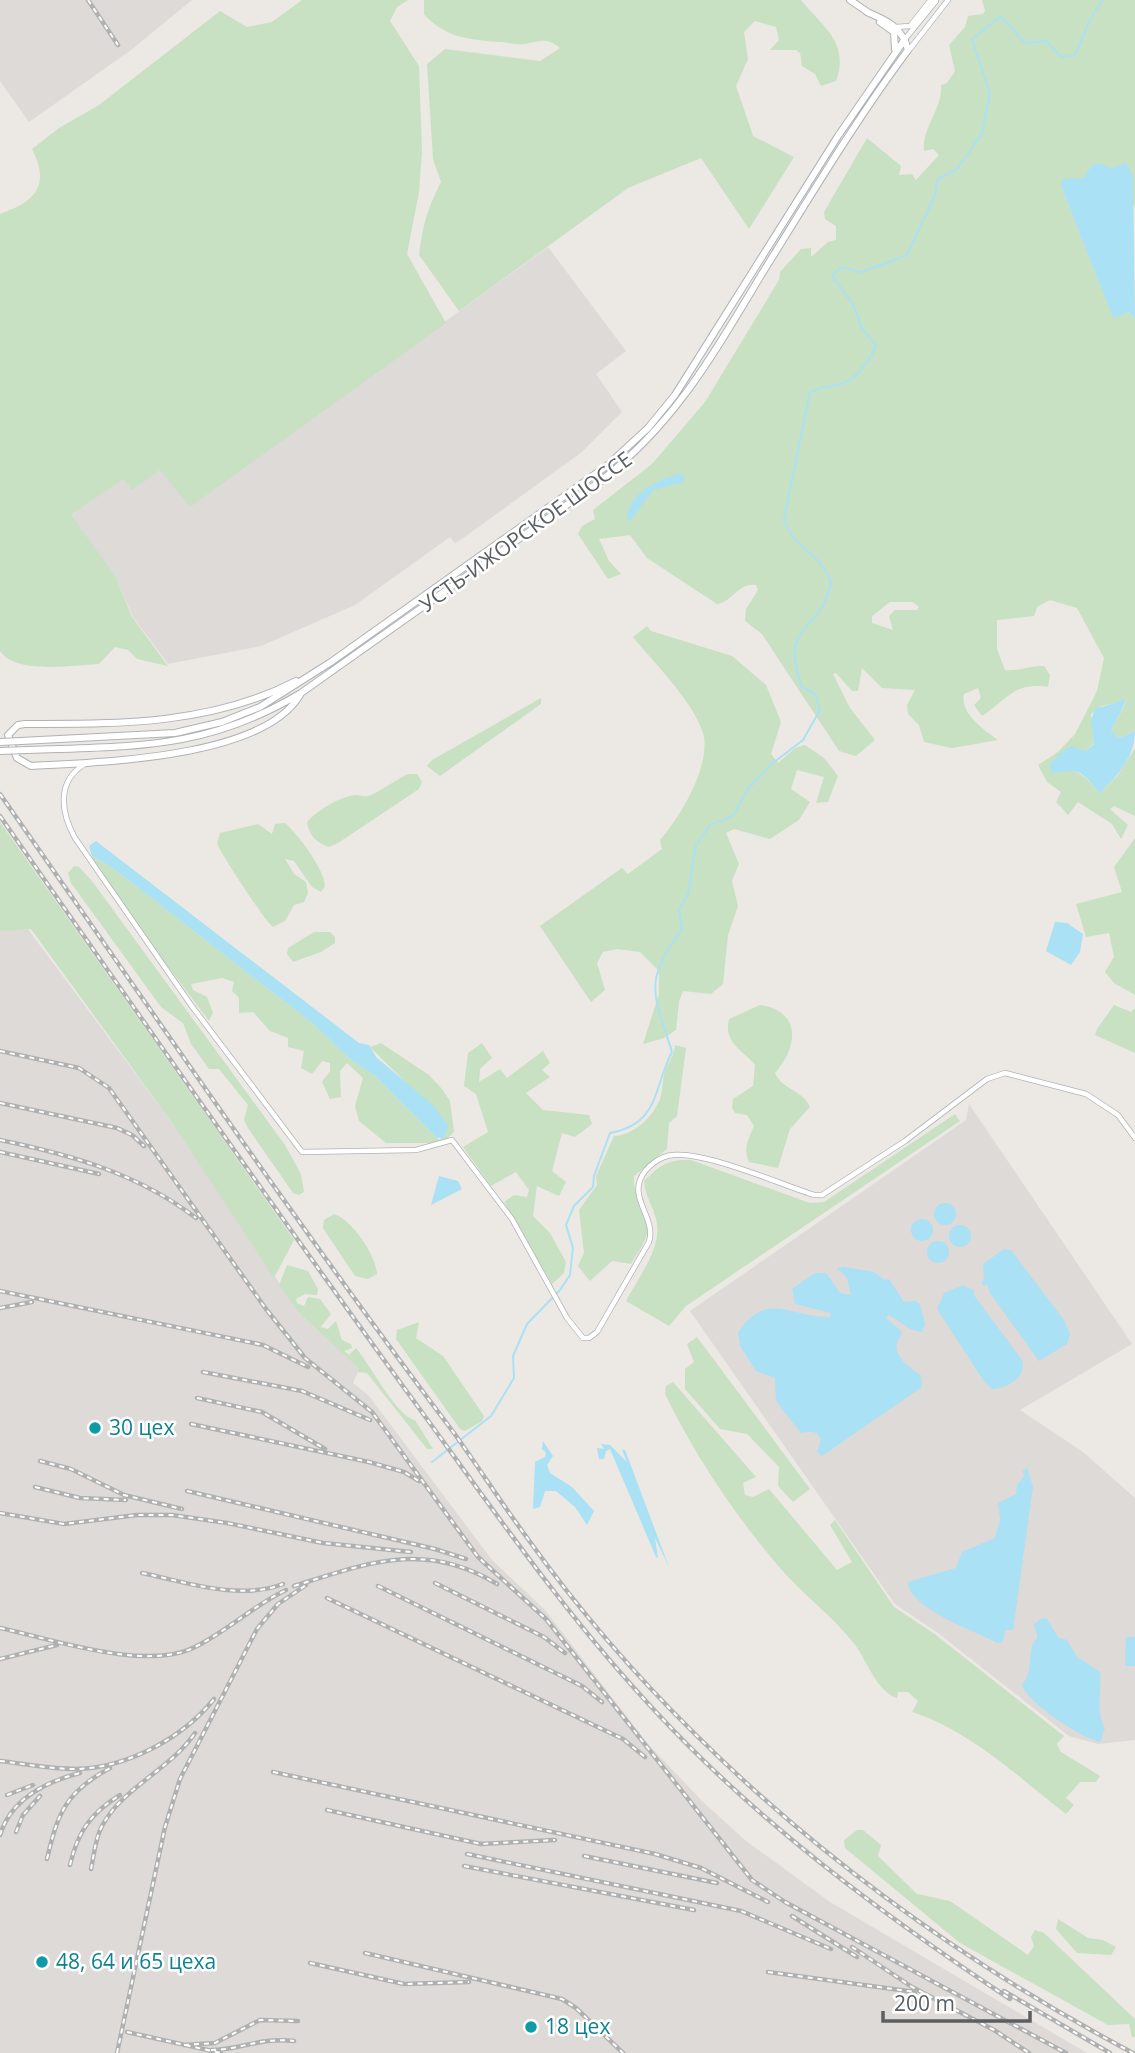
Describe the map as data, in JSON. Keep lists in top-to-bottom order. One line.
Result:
{"streets":{"street":["УСТЬ-ИЖОРСКОЕ ШОССЕ"]},"places":["30 цех","48, 64 и 65 цеха","18 цех"],"scale_bar":"200 m"}
